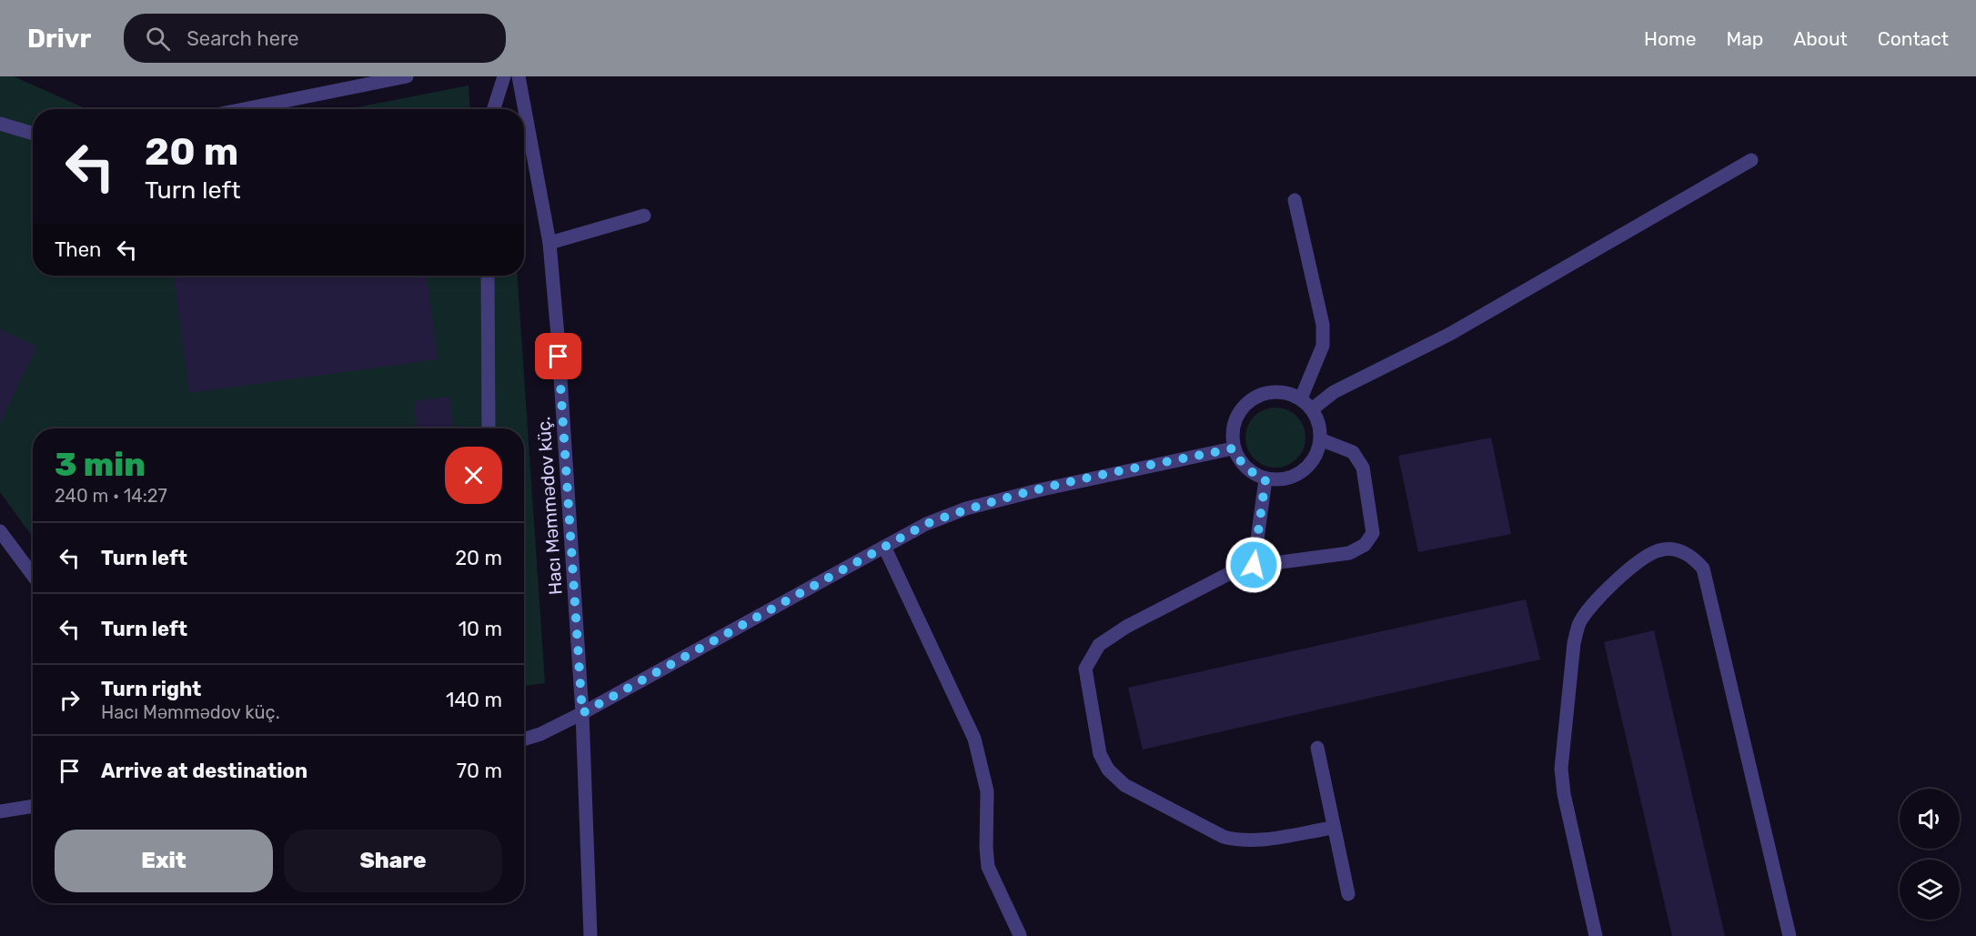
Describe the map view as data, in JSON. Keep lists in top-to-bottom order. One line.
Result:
{"streets":{"street":["Hacı Məmmədov küç."]},"page":{"header":"Drivr","search":"Search here","nav":["Home","Map","About","Contact"],"turn":["20 m","Turn left"],"then":"Then","heading":["3 min","240 m · 14:27"],"list":[{"name":"Turn left","value":"20 m"},{"name":"Turn left","value":"10 m"},{"name":"Turn right","note":"Hacı Məmmədov küç.","value":"140 m"},{"name":"Arrive at destination","value":"70 m"}],"buttons":["Exit","Share"]}}
